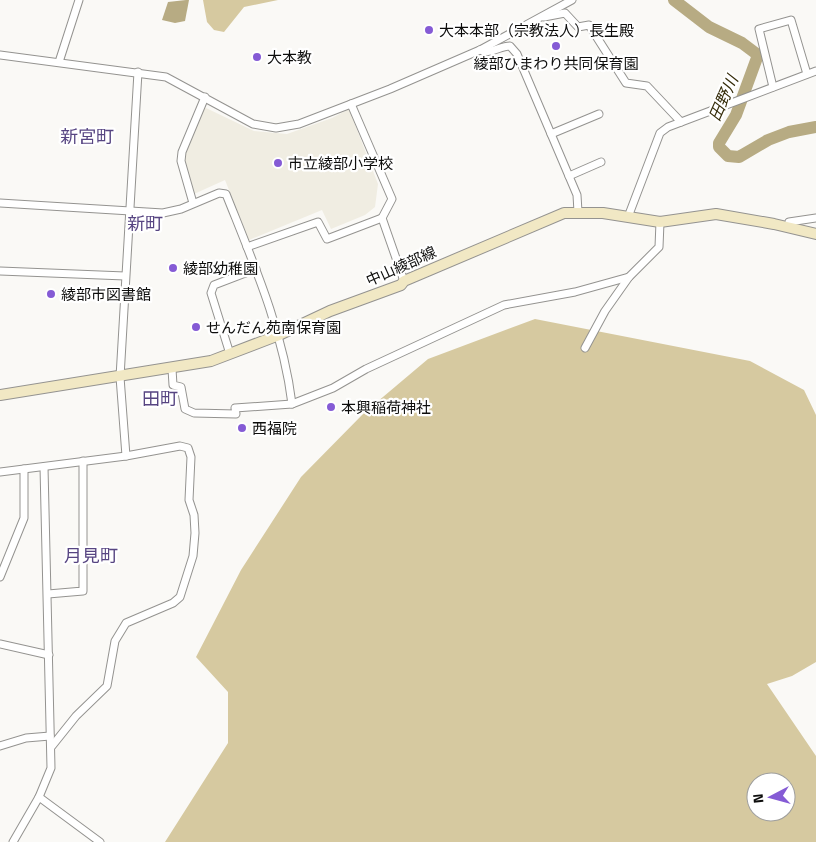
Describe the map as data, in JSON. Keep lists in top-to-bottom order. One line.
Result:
{"streets":{"main road":["中山綾部線"]},"districts":["新宮町","新町","田町","月見町"],"water":["田野川"],"places":["大本本部（宗教法人）長生殿","綾部ひまわり共同保育園","大本教","市立綾部小学校","綾部幼稚園","綾部市図書館","せんだん苑南保育園","本興稲荷神社","西福院"],"north":"left"}
